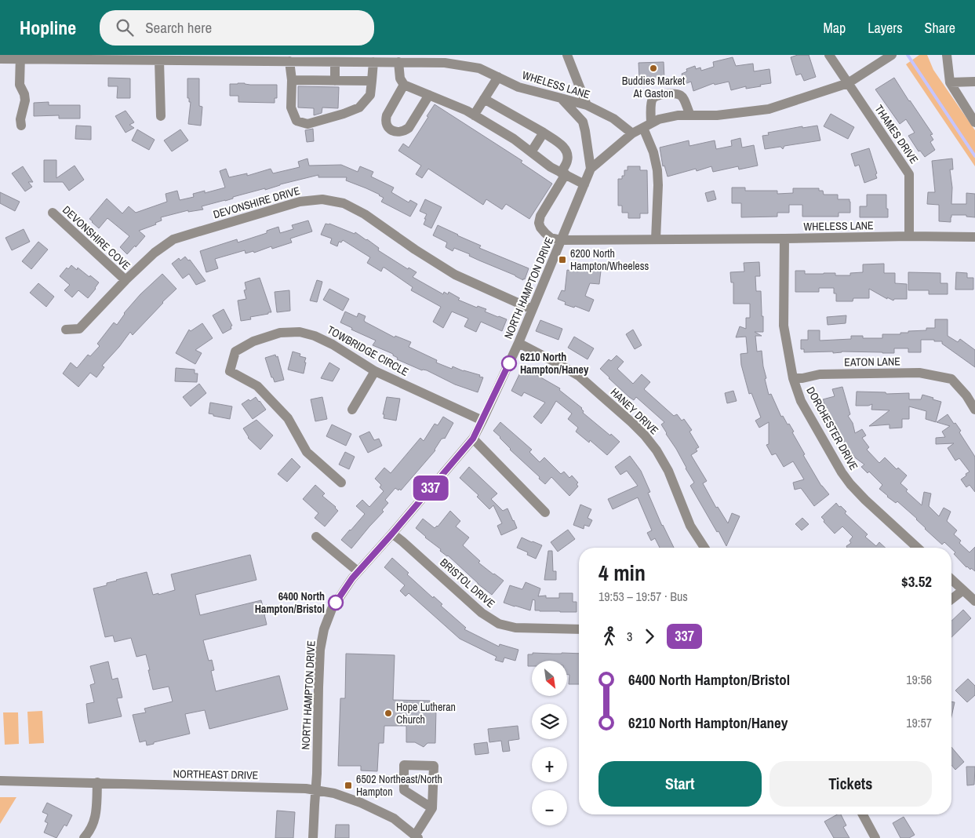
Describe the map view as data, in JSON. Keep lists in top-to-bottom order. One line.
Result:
{"streets":{"street":["WHELESS LANE","THAMES DRIVE","DEVONSHIRE DRIVE","DEVONSHIRE COVE","NORTH HAMPTON DRIVE","TOWBRIDGE CIRCLE","EATON LANE","HANEY DRIVE","DORCHESTER DRIVE","BRISTOL DRIVE","NORTHEAST DRIVE"]},"crossings":[["WHELESS LANE","THAMES DRIVE"],["WHELESS LANE","NORTH HAMPTON DRIVE"],["WHELESS LANE","DORCHESTER DRIVE"],["THAMES DRIVE","NORTH HAMPTON DRIVE"],["DEVONSHIRE DRIVE","DEVONSHIRE COVE"],["DEVONSHIRE DRIVE","NORTH HAMPTON DRIVE"],["NORTH HAMPTON DRIVE","TOWBRIDGE CIRCLE"],["NORTH HAMPTON DRIVE","HANEY DRIVE"],["NORTH HAMPTON DRIVE","BRISTOL DRIVE"],["NORTH HAMPTON DRIVE","NORTHEAST DRIVE"],["EATON LANE","DORCHESTER DRIVE"]],"places":{"other":["Buddies Market At Gaston","6210 North Hampton/Haney","6400 North Hampton/Bristol","Hope Lutheran Church"],"transit":["6200 North Hampton/Wheeless","6502 Northeast/North Hampton"]},"lines":["bus line 337"],"north":"bottom right","page":{"header":"Hopline","search":"Search here","nav":["Map","Layers","Share"],"on_map":"337","heading":["4 min","19:53 – 19:57 · Bus","$3.52"],"legs":["3","337"],"list":[{"name":"6400 North Hampton/Bristol","value":"19:56"},{"name":"6210 North Hampton/Haney","value":"19:57"}],"map_buttons":["+","−"],"buttons":["Start","Tickets"]}}
